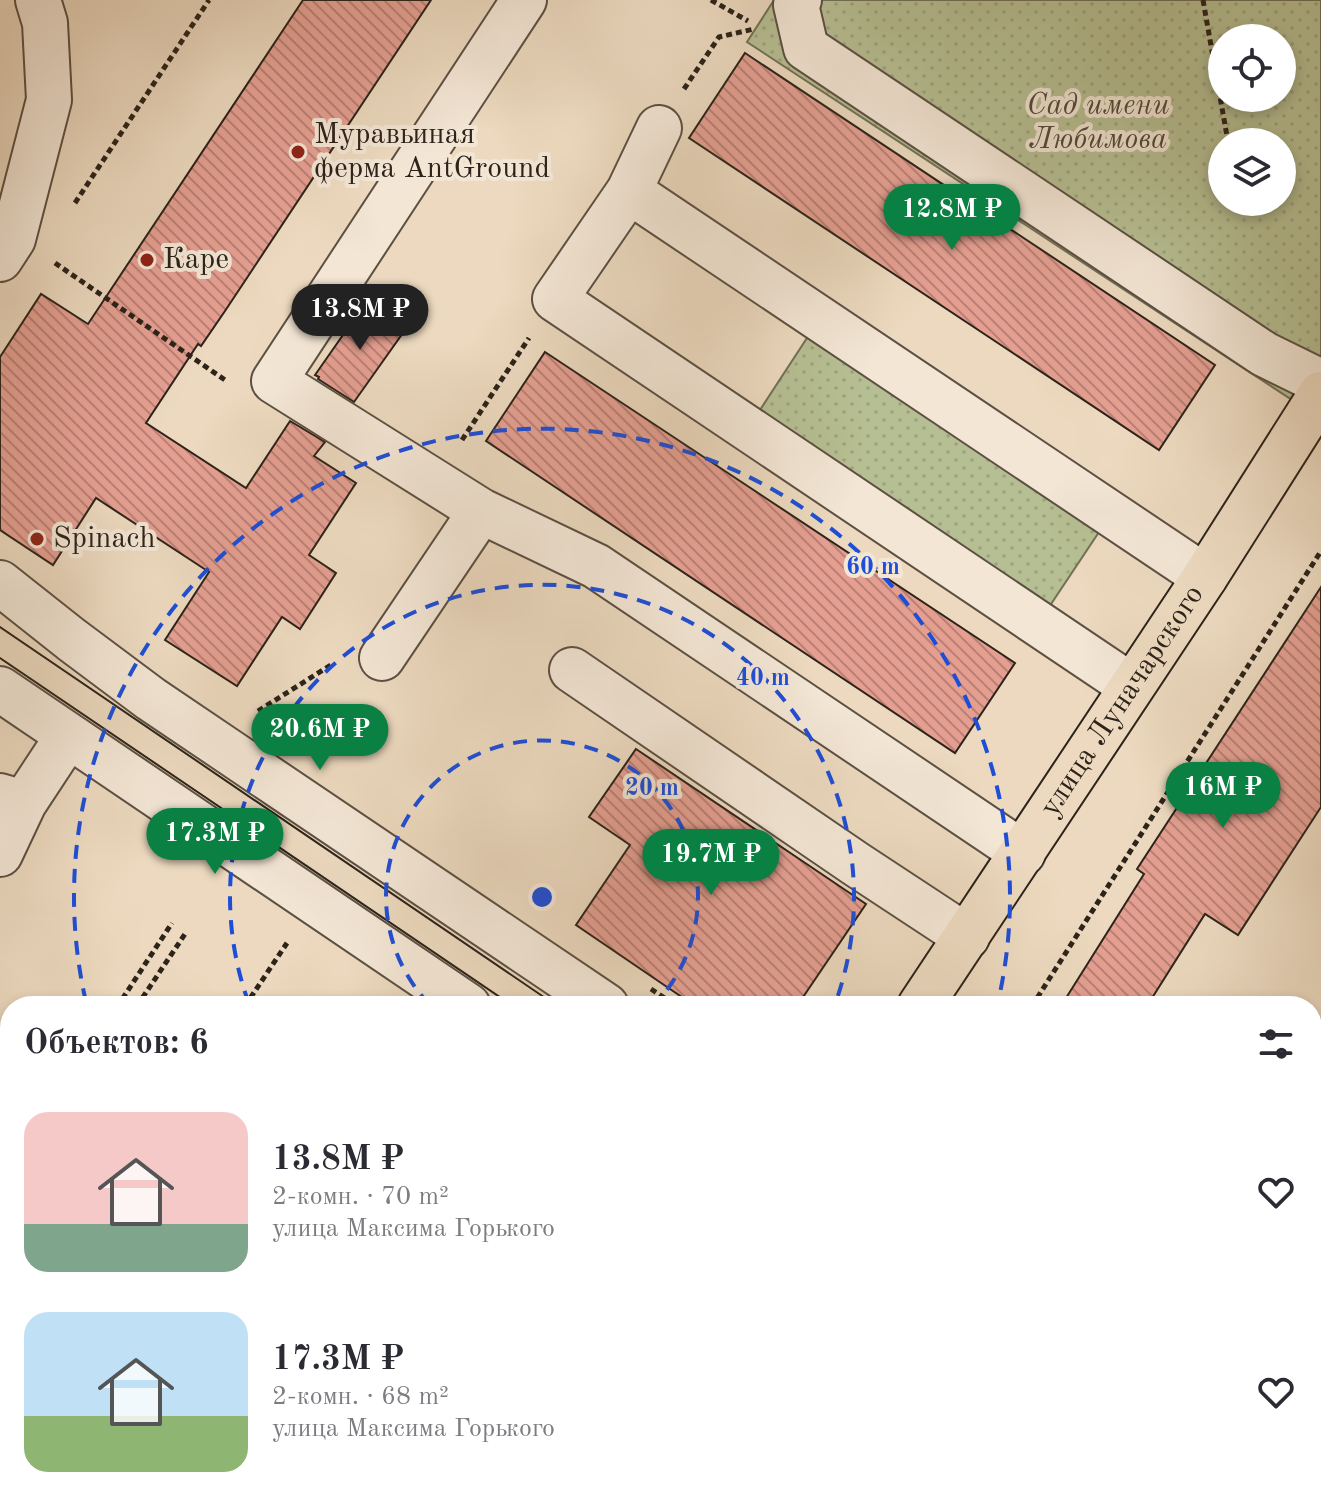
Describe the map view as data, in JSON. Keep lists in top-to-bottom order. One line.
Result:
{"streets":{"main road":["улица Луначарского"]},"parks":["Сад имени Любимова"],"places":["Муравьиная ферма AntGround","Каре","Spinach"],"page":{"price":["12.8M ₽","13.8M ₽","20.6M ₽","16M ₽","17.3M ₽","19.7M ₽"],"heading":"Объектов: 6","list":[{"name":"13.8M ₽","note":"2-комн. · 70 m² · улица Максима Горького"},{"name":"17.3M ₽","note":"2-комн. · 68 m² · улица Максима Горького"}]},"rings":["60 m","40 m","20 m"]}
